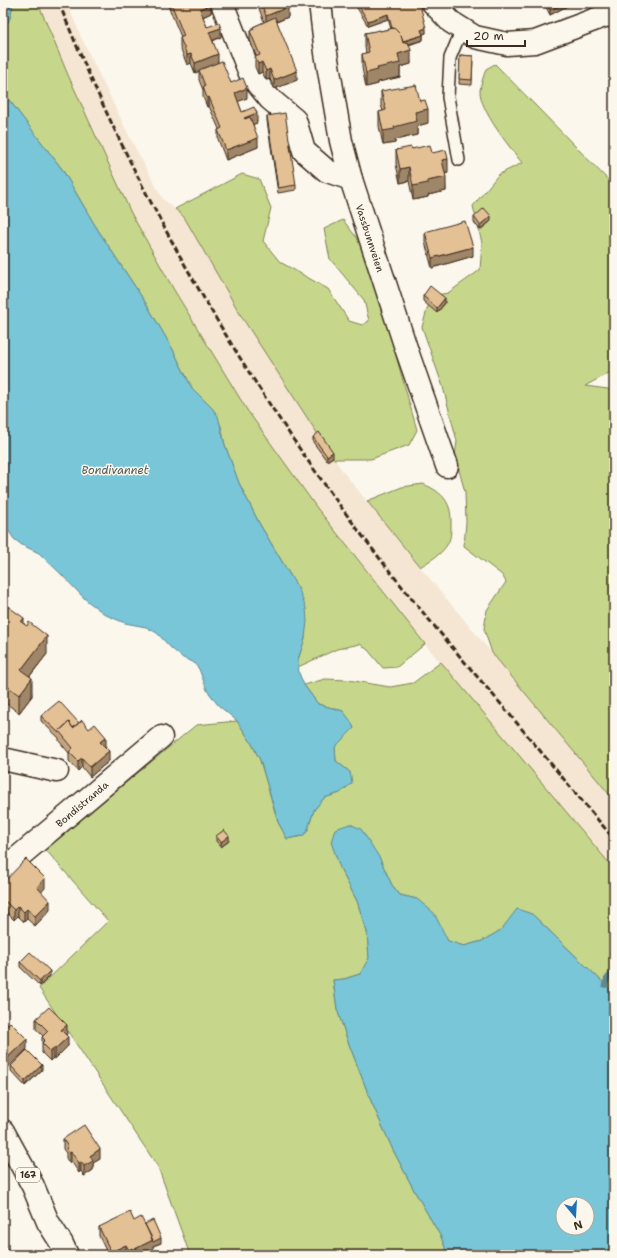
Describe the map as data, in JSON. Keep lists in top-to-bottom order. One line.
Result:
{"streets":{"street":["Vassbunnveien","Bondistranda","167"]},"water":["Bondivannet"],"scale_bar":"20 m","north":"bottom"}
